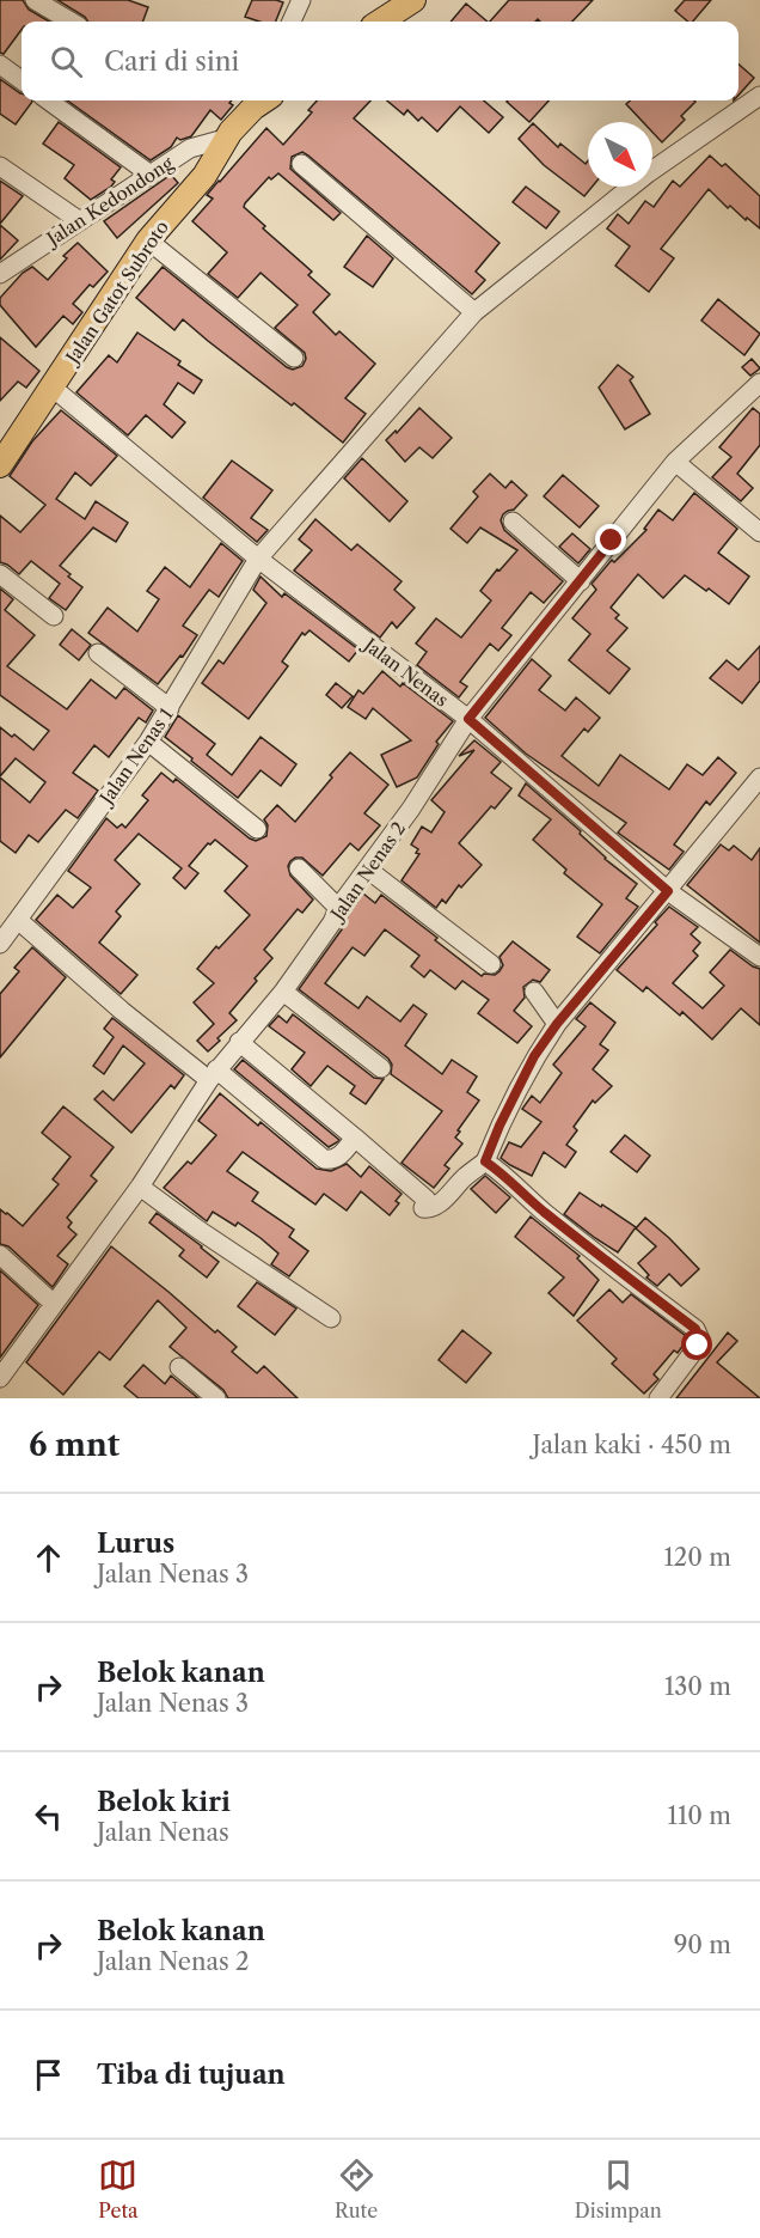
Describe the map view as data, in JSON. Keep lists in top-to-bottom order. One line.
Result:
{"streets":{"main road":["Jalan Gatot Subroto"],"street":["Jalan Kedondong","Jalan Nenas","Jalan Nenas 1","Jalan Nenas 2"]},"crossings":[["Jalan Kedondong","Jalan Gatot Subroto"],["Jalan Gatot Subroto","Jalan Nenas"],["Jalan Nenas","Jalan Nenas 1"],["Jalan Nenas","Jalan Nenas 2"]],"north":"bottom right","page":{"search":"Cari di sini","heading":["6 mnt","Jalan kaki · 450 m"],"list":[["Lurus","Jalan Nenas 3","120 m"],["Belok kanan","Jalan Nenas 3","130 m"],["Belok kiri","Jalan Nenas","110 m"],["Belok kanan","Jalan Nenas 2","90 m"],"Tiba di tujuan"],"nav":["Peta","Rute","Disimpan"]}}
